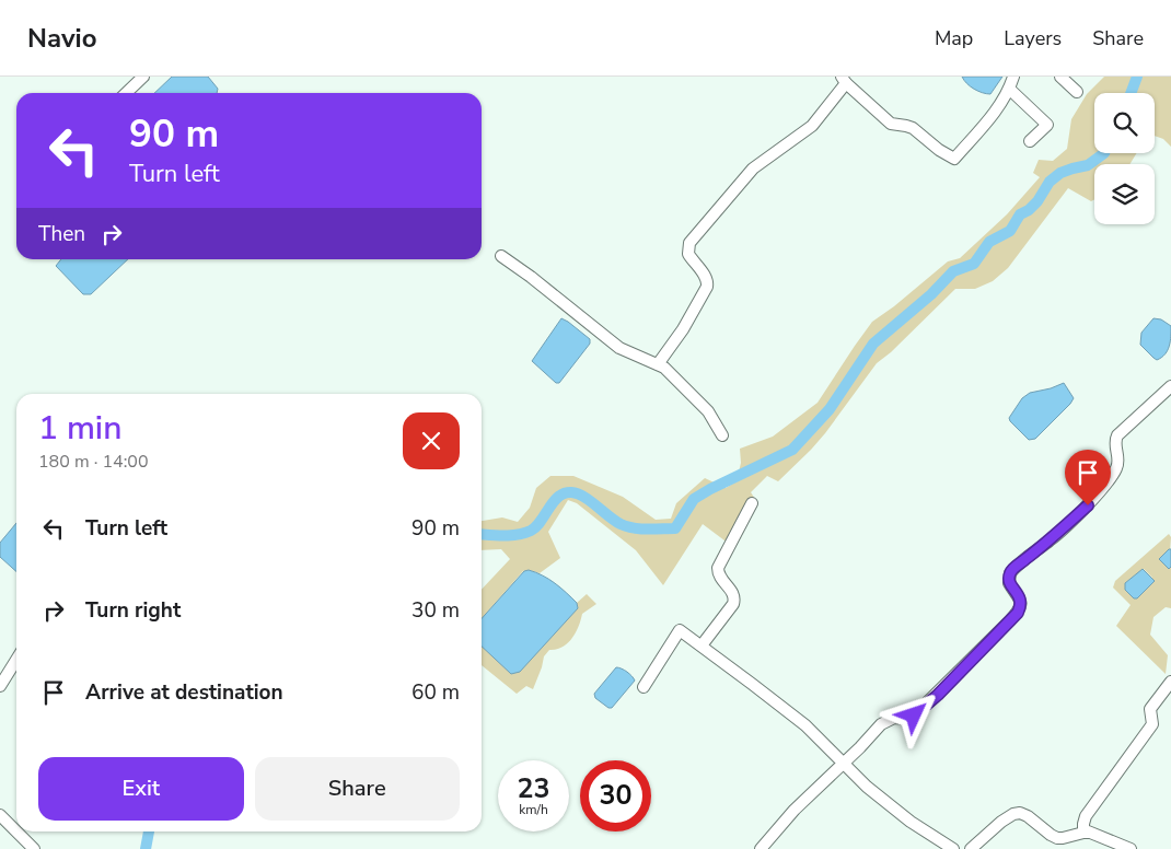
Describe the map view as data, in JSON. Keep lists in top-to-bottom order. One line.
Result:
{"page":{"header":"Navio","nav":["Map","Layers","Share"],"turn":["90 m","Turn left"],"then":"Then","heading":["1 min","180 m · 14:00"],"list":[{"name":"Turn left","value":"90 m"},{"name":"Turn right","value":"30 m"},{"name":"Arrive at destination","value":"60 m"}],"buttons":["Exit","Share"],"speed":"23 km/h","limit":"30"}}
